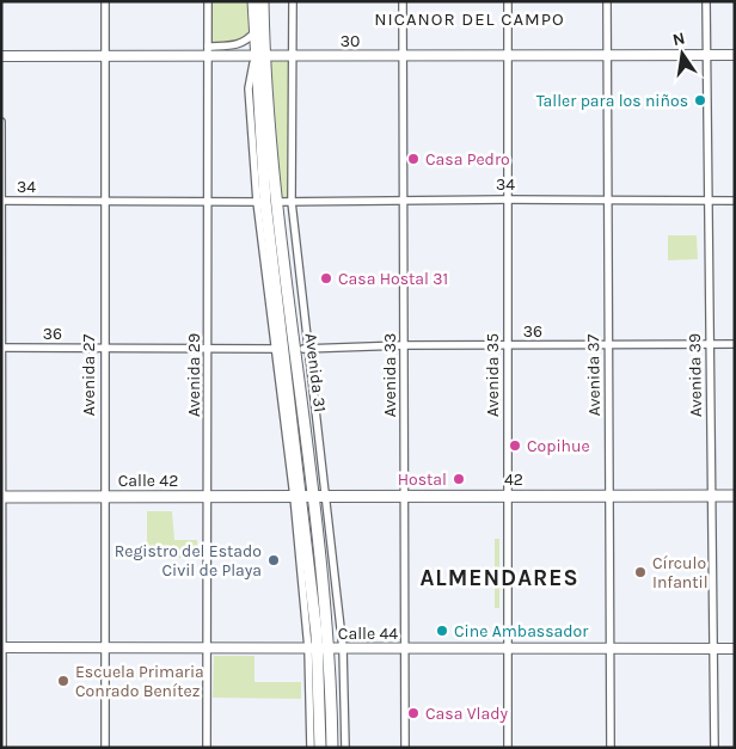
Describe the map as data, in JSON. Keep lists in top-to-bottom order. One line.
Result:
{"streets":{"main road":["Avenida 31","42","Calle 42"],"street":["30","34","36","Avenida 27","Avenida 29","Avenida 33","Avenida 35","Avenida 37","Avenida 39","Calle 44"]},"crossings":[["30","Avenida 31"],["30","Avenida 27"],["30","Avenida 29"],["30","Avenida 33"],["30","Avenida 35"],["30","Avenida 37"],["30","Avenida 39"],["34","Avenida 31"],["34","Avenida 27"],["34","Avenida 29"],["34","Avenida 33"],["34","Avenida 35"],["34","Avenida 37"],["34","Avenida 39"],["36","Avenida 31"],["36","Avenida 27"],["36","Avenida 29"],["36","Avenida 33"],["36","Avenida 35"],["36","Avenida 37"],["36","Avenida 39"],["Avenida 31","42"],["Avenida 31","Calle 42"],["Avenida 31","Calle 44"],["Avenida 27","Calle 42"],["Avenida 27","Calle 44"],["Avenida 29","Calle 42"],["Avenida 29","Calle 44"],["Avenida 33","42"],["Avenida 33","Calle 44"],["Avenida 35","42"],["Avenida 35","Calle 44"],["Avenida 37","42"],["Avenida 37","Calle 44"],["Avenida 39","42"],["Avenida 39","Calle 44"],["42","Calle 42"]],"districts":["NICANOR DEL CAMPO","ALMENDARES"],"places":["Taller para los niños","Casa Pedro","Casa Hostal 31","Copihue","Hostal","Registro del Estado Civil de Playa","Círculo Infantil","Cine Ambassador","Escuela Primaria Conrado Benítez","Casa Vlady"],"north":"top"}
